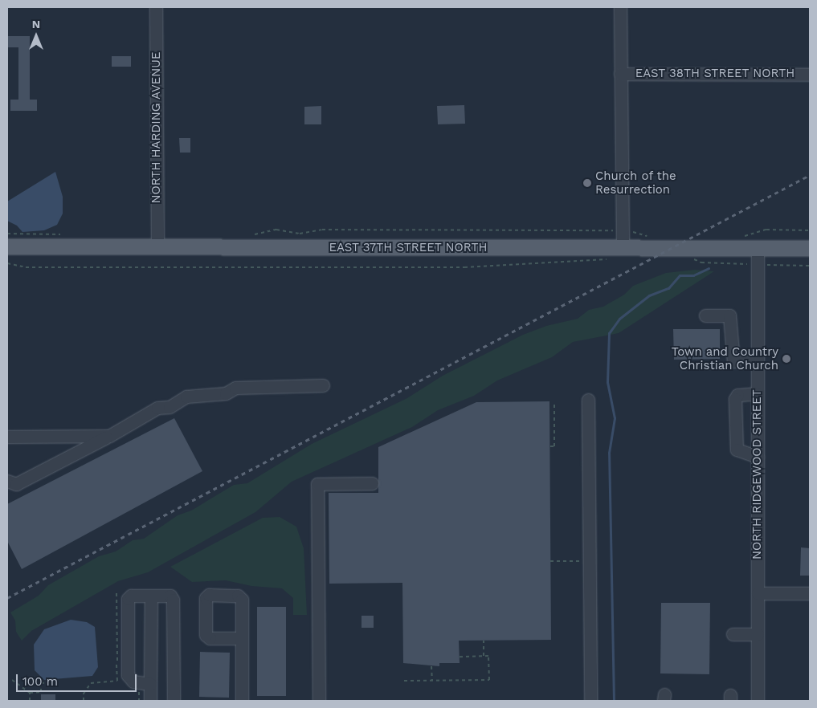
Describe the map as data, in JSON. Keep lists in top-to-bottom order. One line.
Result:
{"streets":{"main road":["EAST 37TH STREET NORTH"],"street":["EAST 38TH STREET NORTH","NORTH HARDING AVENUE","NORTH RIDGEWOOD STREET"]},"crossings":[["NORTH HARDING AVENUE","EAST 37TH STREET NORTH"],["EAST 37TH STREET NORTH","NORTH RIDGEWOOD STREET"]],"places":["Church of the Resurrection","Town and Country Christian Church"],"scale_bar":"100 m","north":"top"}
